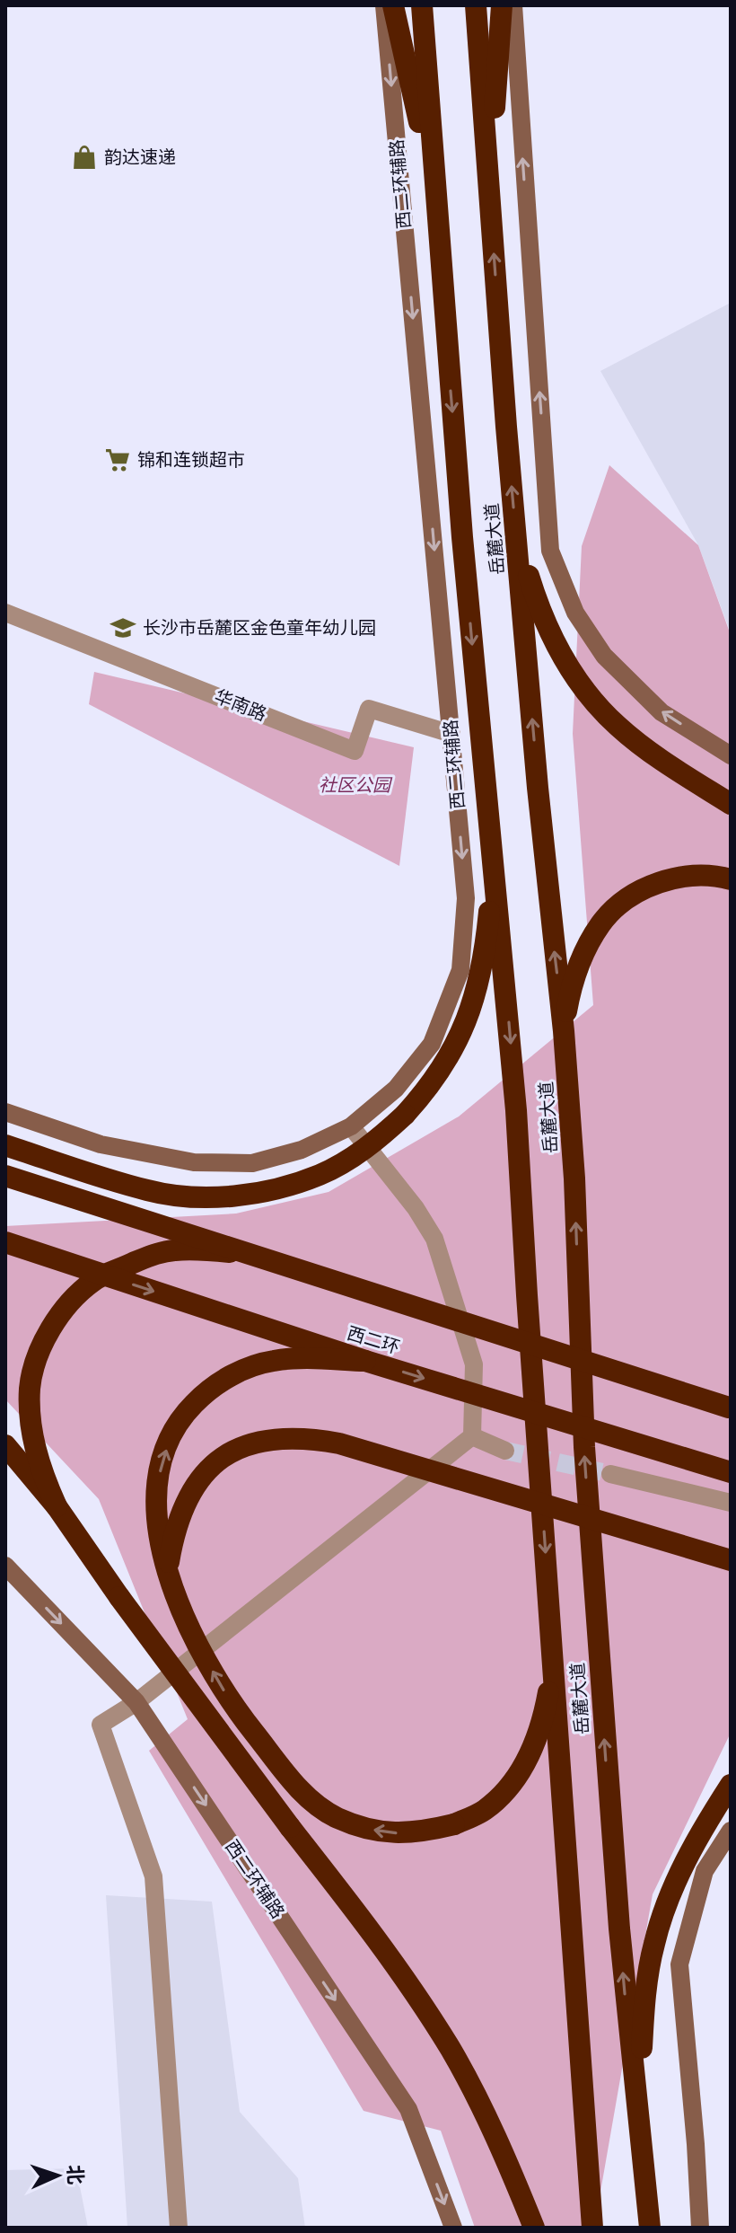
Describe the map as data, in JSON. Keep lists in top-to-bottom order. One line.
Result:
{"streets":{"highway":["岳麓大道","西二环"],"street":["西二环辅路","华南路"]},"crossings":[["西二环辅路","华南路"]],"parks":["社区公园"],"places":{"shop":["韵达速递"],"supermarket":["锦和连锁超市"],"school or university":["长沙市岳麓区金色童年幼儿园"]},"north":"right"}
